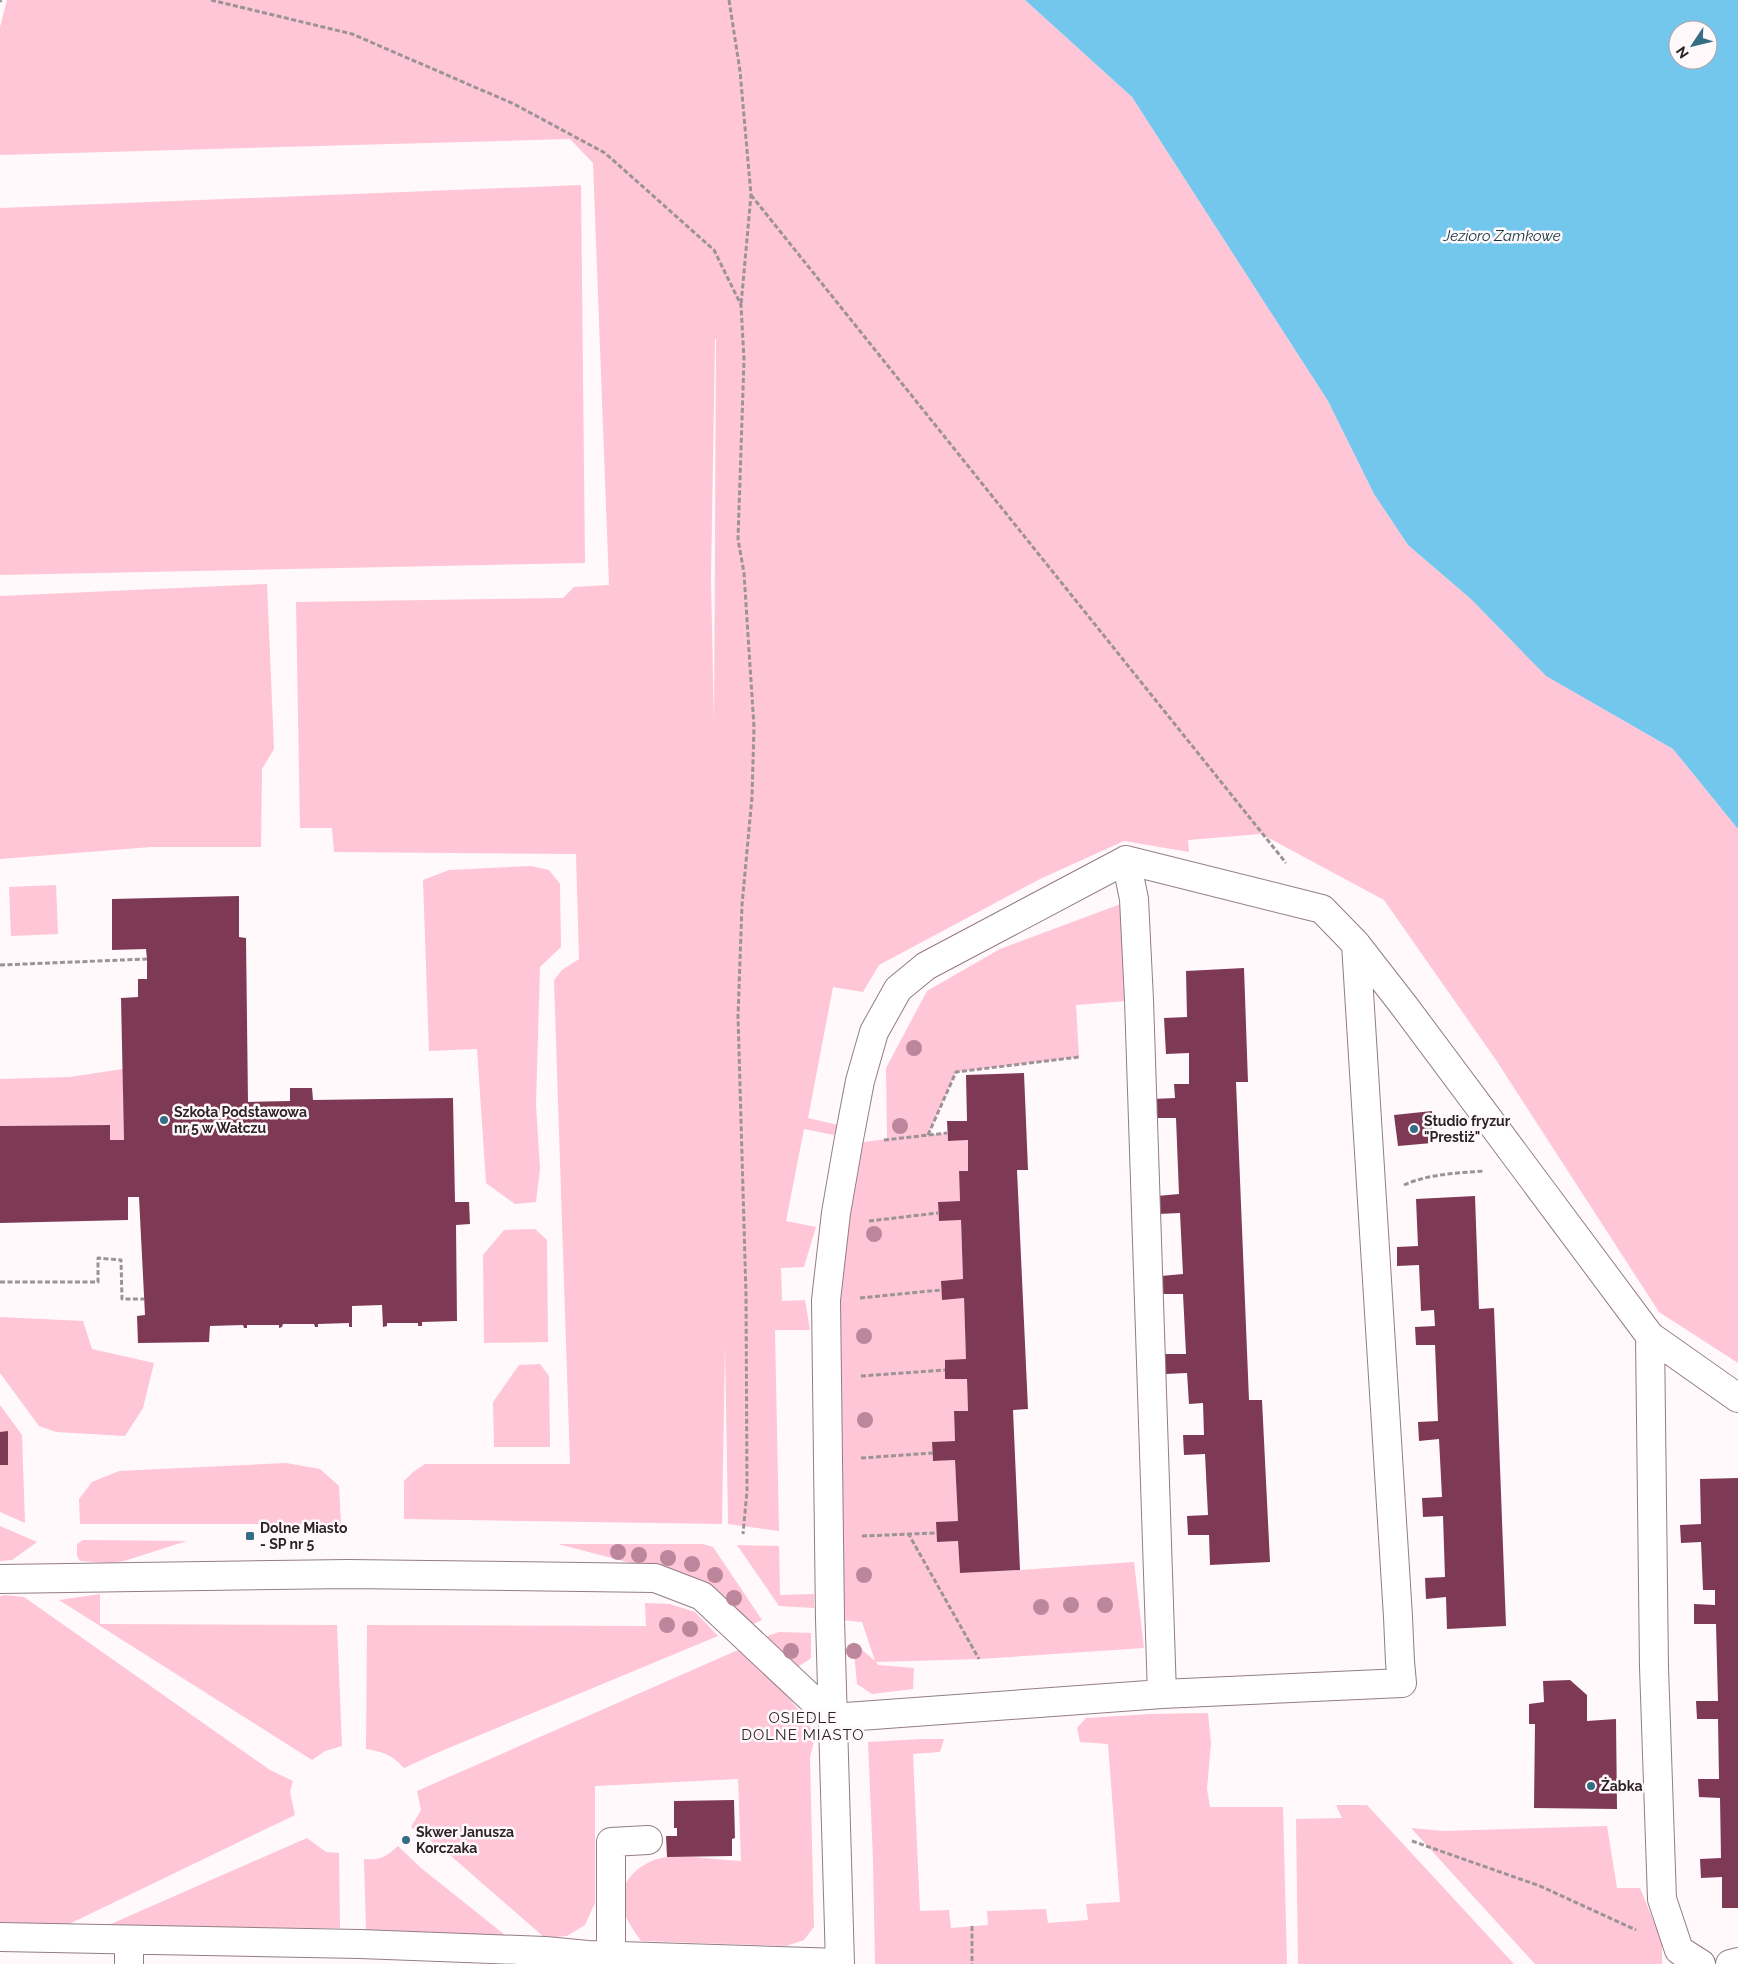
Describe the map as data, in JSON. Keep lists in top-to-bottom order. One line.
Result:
{"districts":["OSIEDLE DOLNE MIASTO"],"water":["Jezioro Zamkowe"],"places":{"other":["Szkoła Podstawowa nr 5 w Wałczu","Studio fryzur \"Prestiż\"","Żabka","Skwer Janusza Korczaka"],"transit":["Dolne Miasto - SP nr 5"]},"north":"bottom left"}
